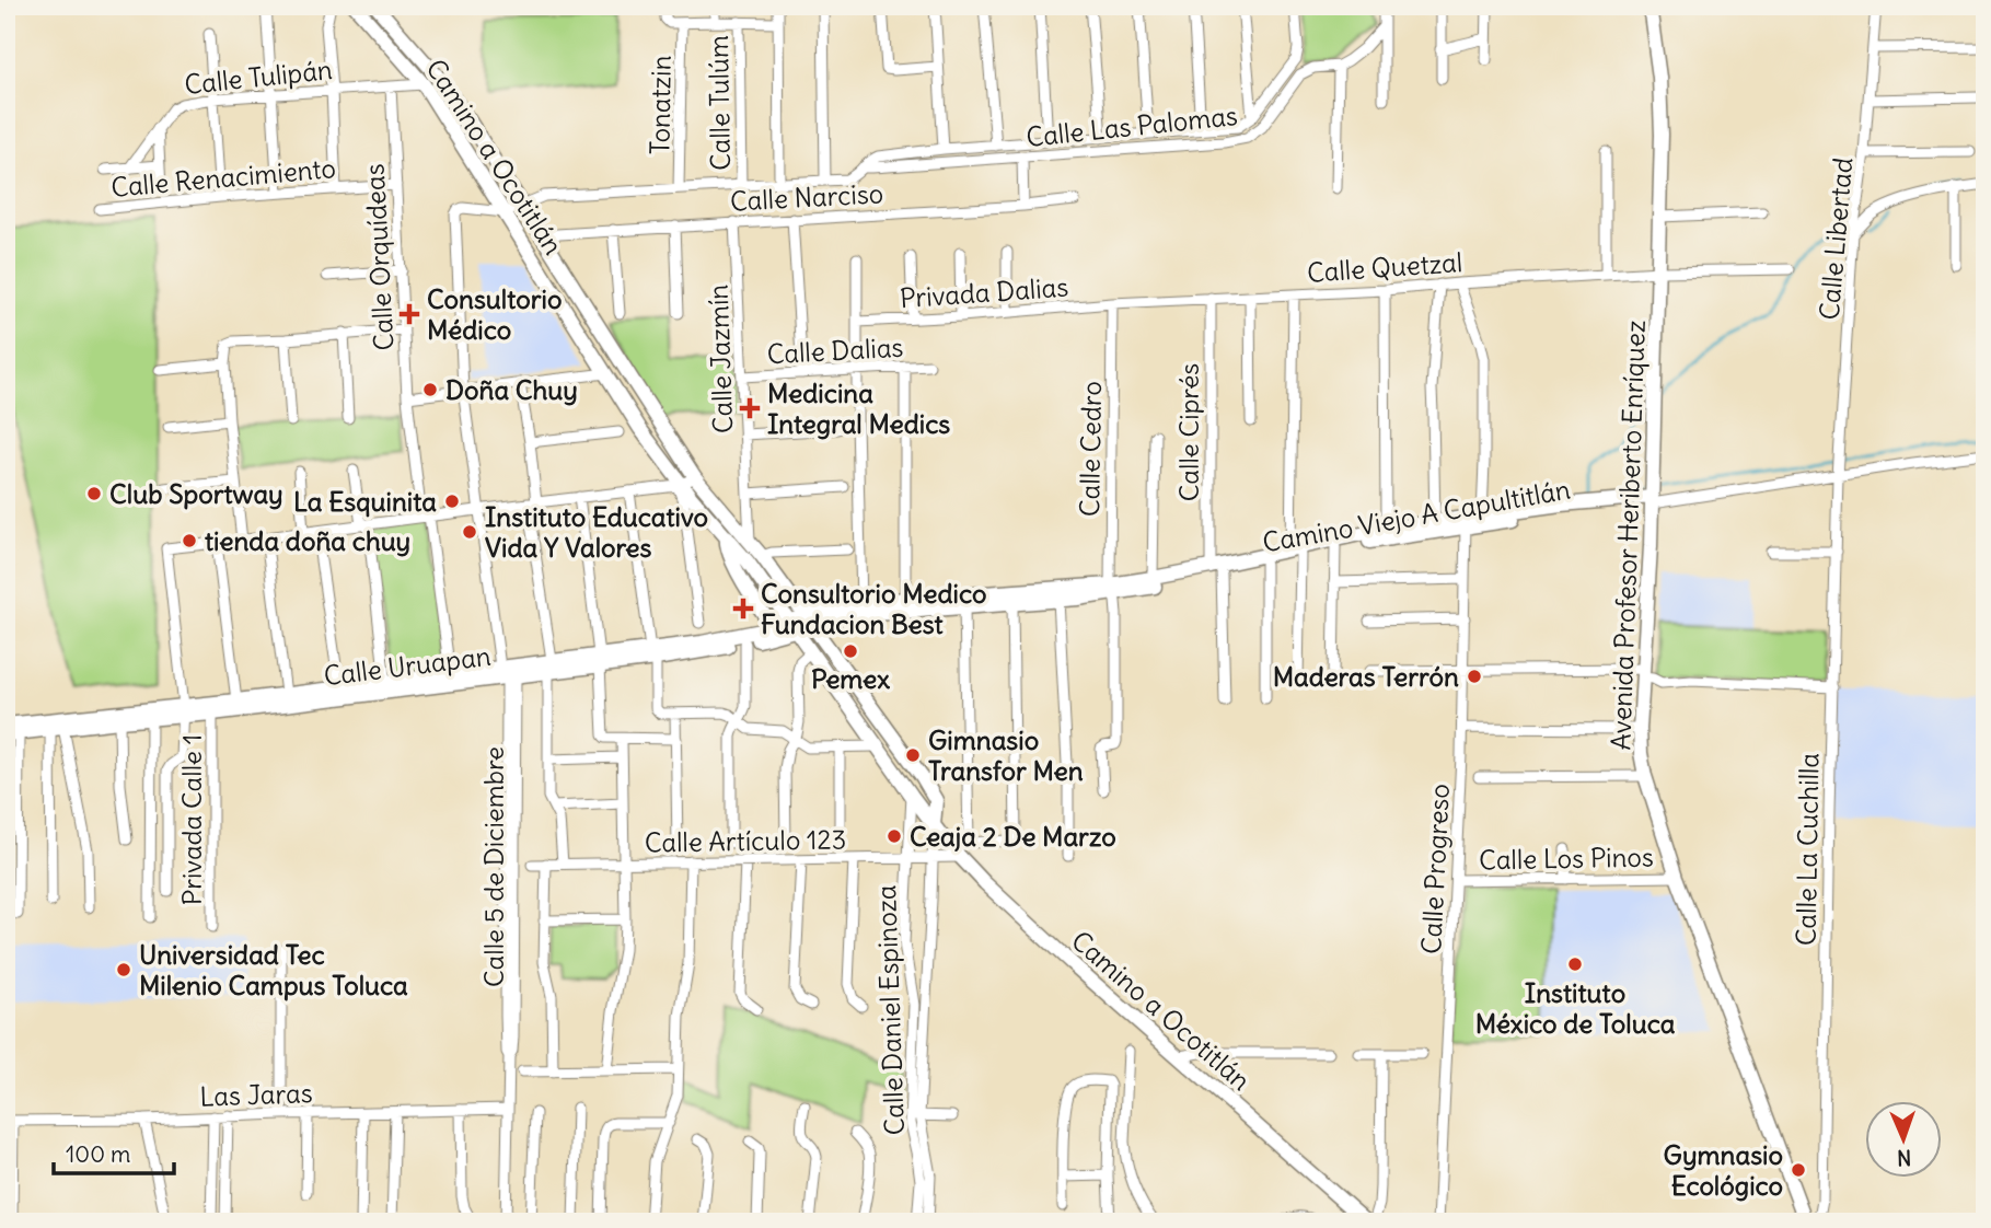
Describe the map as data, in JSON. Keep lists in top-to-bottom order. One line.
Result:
{"streets":{"main road":["Camino a Ocotitlán","Camino Viejo A Capultitlán","Avenida Profesor Heriberto Enríquez","Calle Uruapan"],"street":["Calle Tulipán","Calle Tulúm","Tonatzin","Calle Las Palomas","Calle Renacimiento","Calle Narciso","Calle Libertad","Calle Orquídeas","Calle Quetzal","Privada Dalias","Calle Dalias","Calle Jazmín","Calle Ciprés","Calle Cedro","Privada Calle 1","Calle Artículo 123","Calle La Cuchilla","Calle Los Pinos","Calle 5 de Diciembre","Calle Progreso","Calle Daniel Espinoza","Las Jaras"]},"crossings":[["Calle Tulipán","Camino a Ocotitlán"],["Calle Tulipán","Calle Orquídeas"],["Calle Tulúm","Calle Las Palomas"],["Tonatzin","Calle Las Palomas"],["Calle Las Palomas","Camino a Ocotitlán"],["Calle Las Palomas","Calle 5 de Diciembre"],["Camino a Ocotitlán","Calle Narciso"],["Camino a Ocotitlán","Calle Jazmín"],["Camino a Ocotitlán","Camino Viejo A Capultitlán"],["Camino a Ocotitlán","Calle Uruapan"],["Camino a Ocotitlán","Calle Artículo 123"],["Camino a Ocotitlán","Calle 5 de Diciembre"],["Camino a Ocotitlán","Calle Daniel Espinoza"],["Calle Renacimiento","Calle Orquídeas"],["Calle Narciso","Calle Jazmín"],["Calle Libertad","Camino Viejo A Capultitlán"],["Calle Libertad","Calle La Cuchilla"],["Calle Orquídeas","Calle Uruapan"],["Calle Quetzal","Privada Dalias"],["Calle Quetzal","Calle Ciprés"],["Calle Quetzal","Calle Cedro"],["Calle Quetzal","Avenida Profesor Heriberto Enríquez"],["Privada Dalias","Calle Cedro"],["Calle Dalias","Calle Jazmín"],["Calle Ciprés","Camino Viejo A Capultitlán"],["Calle Cedro","Camino Viejo A Capultitlán"],["Camino Viejo A Capultitlán","Avenida Profesor Heriberto Enríquez"],["Camino Viejo A Capultitlán","Calle Uruapan"],["Camino Viejo A Capultitlán","Calle La Cuchilla"],["Camino Viejo A Capultitlán","Calle Progreso"],["Avenida Profesor Heriberto Enríquez","Calle Los Pinos"],["Calle Uruapan","Privada Calle 1"],["Calle Uruapan","Calle 5 de Diciembre"],["Calle Artículo 123","Calle Daniel Espinoza"],["Calle Los Pinos","Calle Progreso"],["Calle 5 de Diciembre","Las Jaras"]],"places":{"health":["Consultorio Médico","Medicina Integral Medics","Consultorio Medico Fundacion Best"],"other":["Doña Chuy","Club Sportway","La Esquinita","Instituto Educativo Vida Y Valores","tienda doña chuy","Pemex","Maderas Terrón","Gimnasio Transfor Men","Ceaja 2 De Marzo","Instituto México de Toluca","Universidad Tec Milenio Campus Toluca","Gymnasio Ecológico"]},"scale_bar":"100 m","north":"bottom"}
